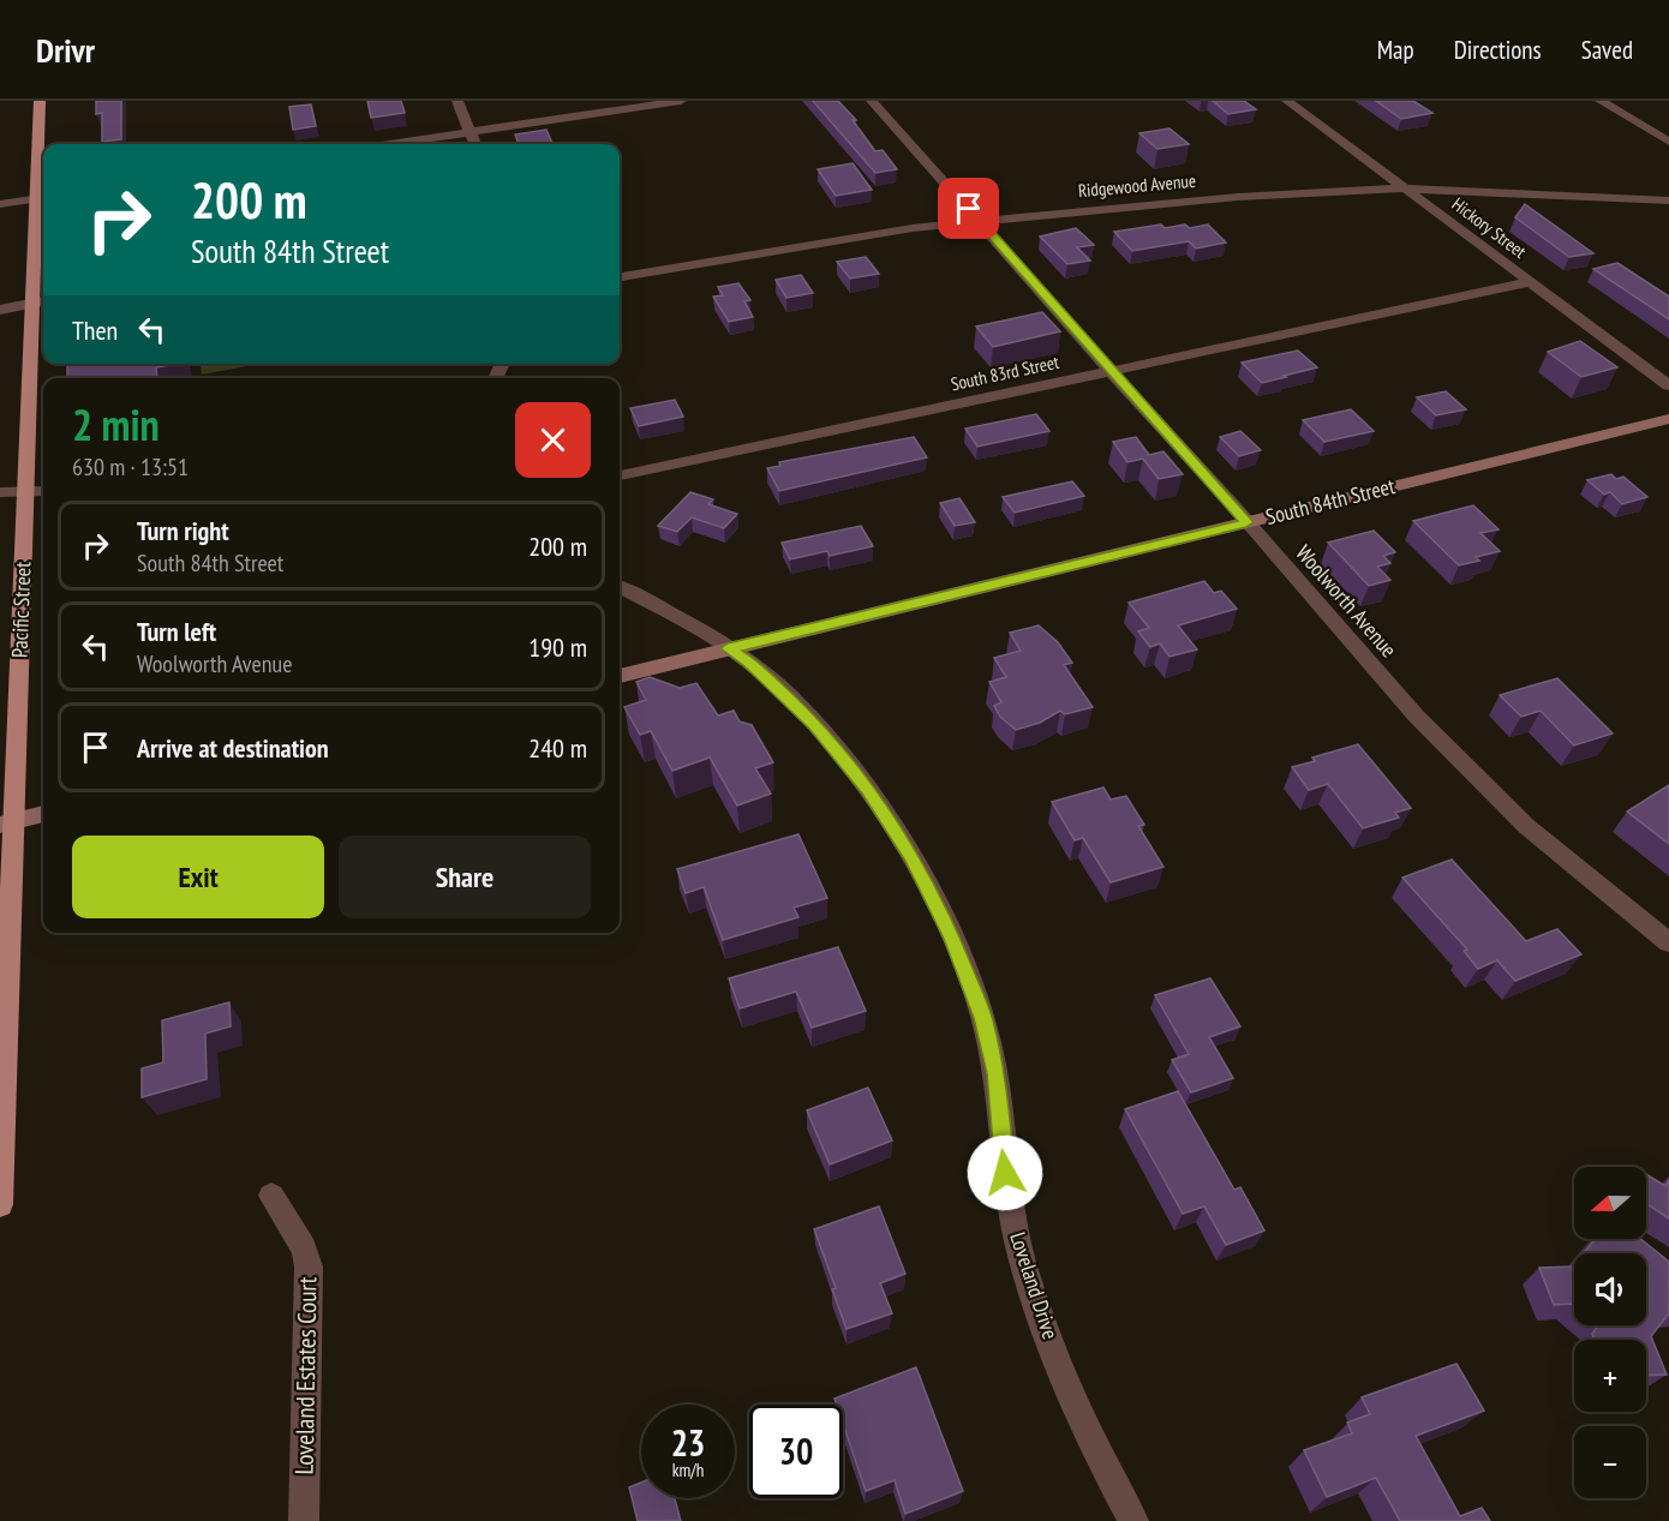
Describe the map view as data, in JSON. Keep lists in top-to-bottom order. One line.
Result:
{"streets":{"main road":["South 84th Street","Pacific Street"],"street":["Ridgewood Avenue","Hickory Street","South 83rd Street","Woolworth Avenue","Loveland Drive","Loveland Estates Court"]},"crossings":[["Ridgewood Avenue","Hickory Street"],["Ridgewood Avenue","Woolworth Avenue"],["Hickory Street","South 83rd Street"],["South 83rd Street","Woolworth Avenue"],["South 84th Street","Woolworth Avenue"],["South 84th Street","Loveland Drive"]],"north":"left","page":{"header":"Drivr","nav":["Map","Directions","Saved"],"turn":["200 m","South 84th Street"],"then":"Then","heading":["2 min","630 m · 13:51"],"list":[{"name":"Turn right","note":"South 84th Street","value":"200 m"},{"name":"Turn left","note":"Woolworth Avenue","value":"190 m"},{"name":"Arrive at destination","value":"240 m"}],"buttons":["Exit","Share"],"map_buttons":["+","−"],"speed":"23 km/h","limit":"30"}}
